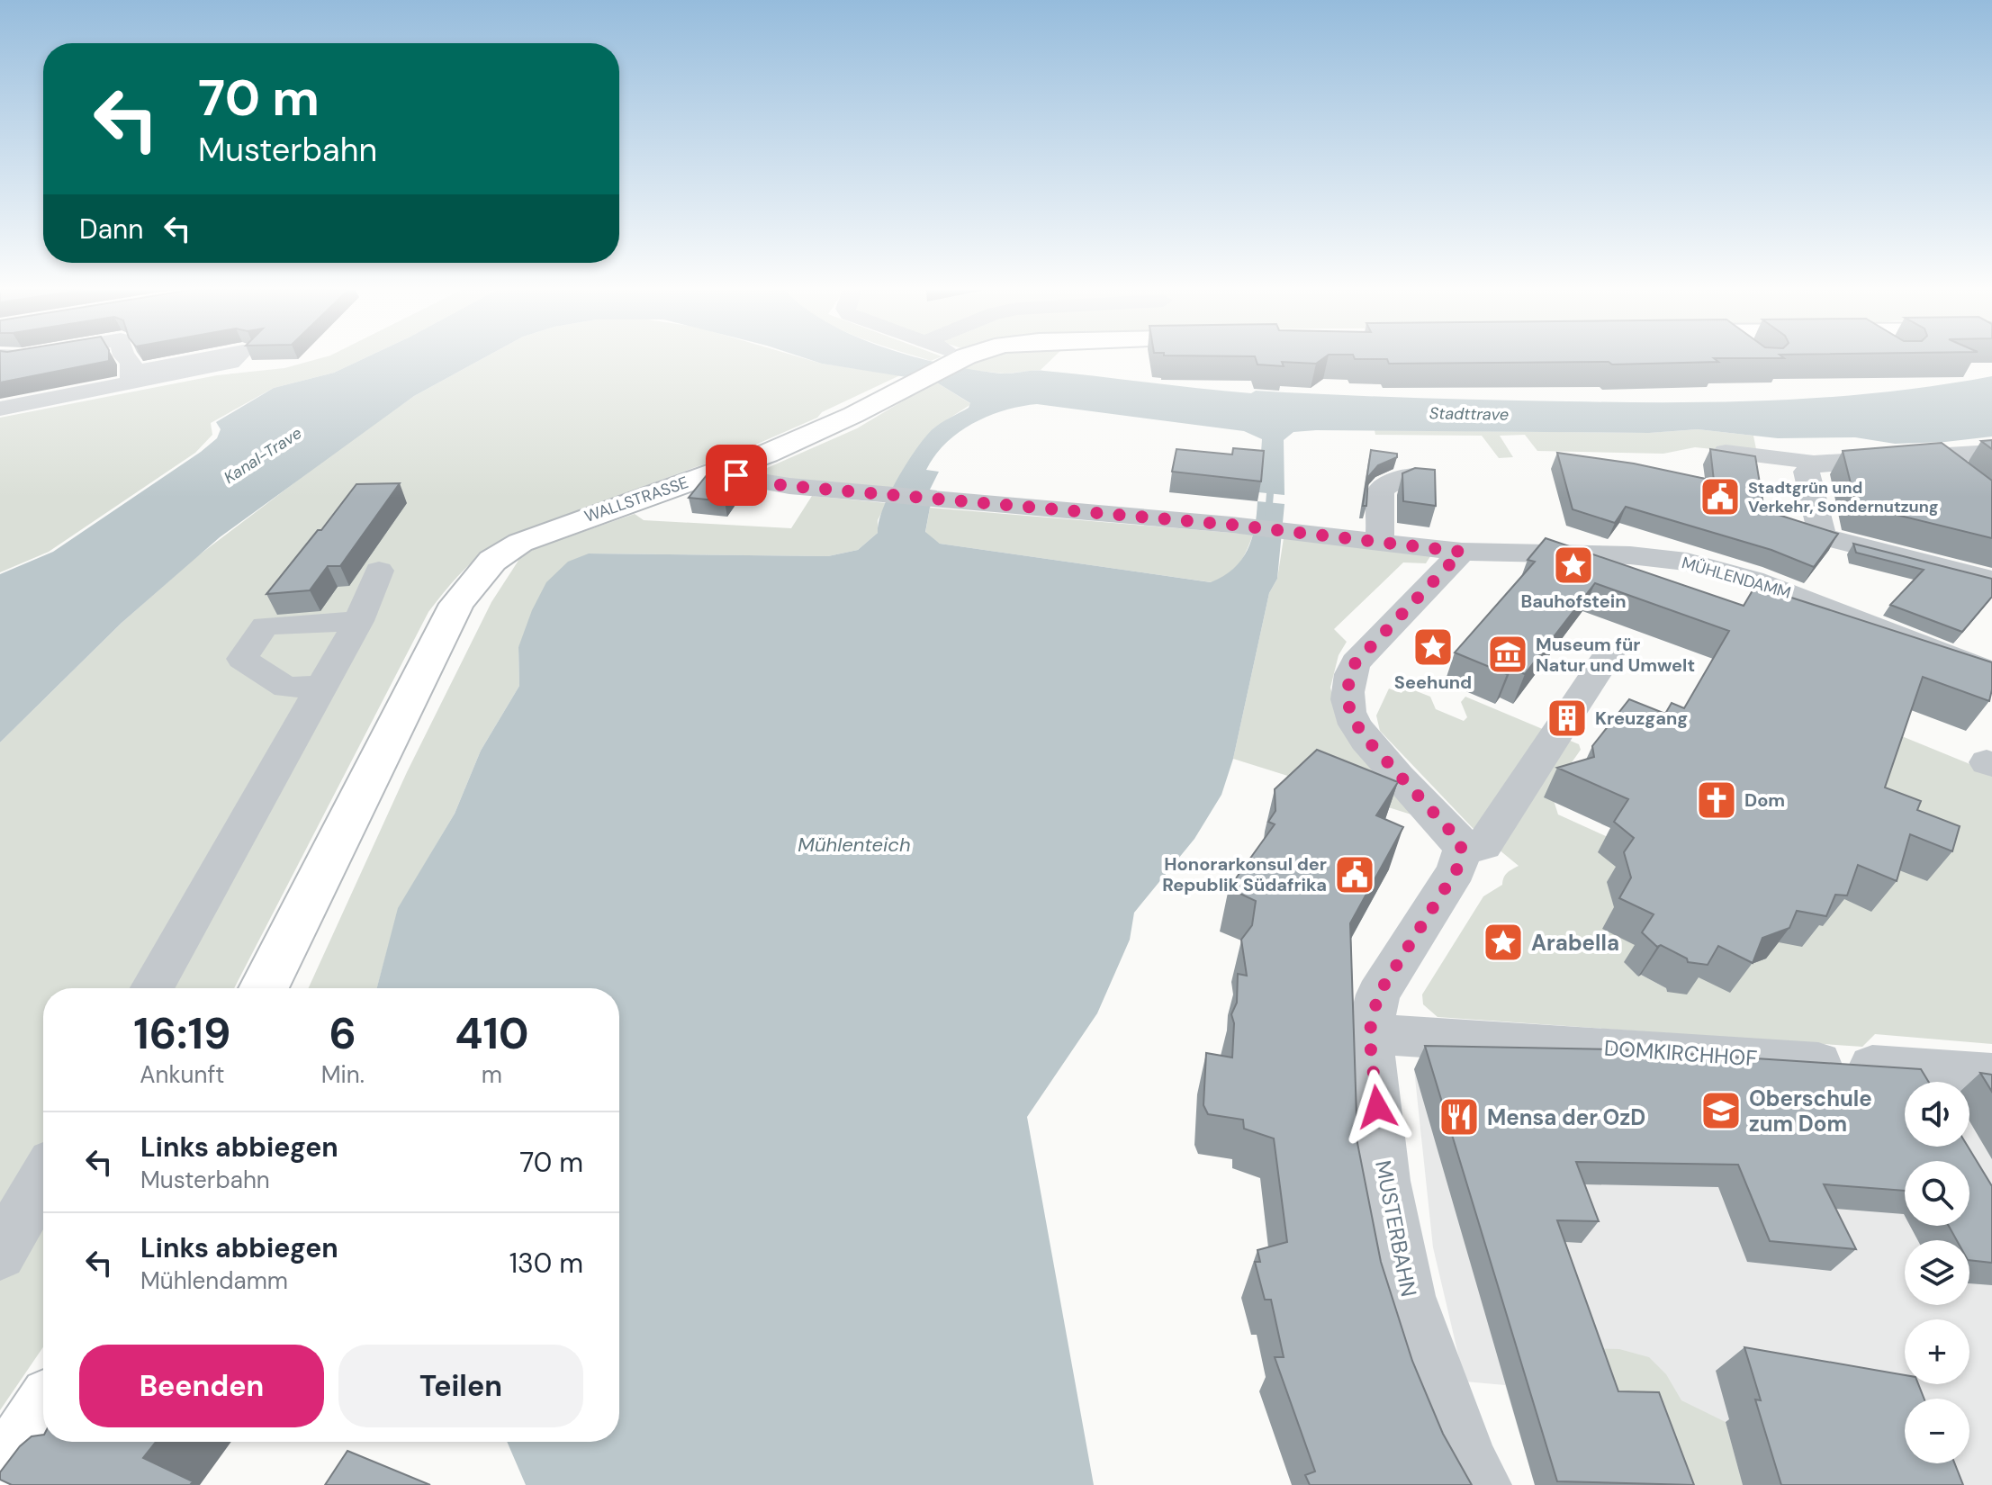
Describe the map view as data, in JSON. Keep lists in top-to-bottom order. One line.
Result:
{"streets":{"main road":["WALLSTRASSE"],"street":["MÜHLENDAMM","DOMKIRCHHOF","MUSTERBAHN"]},"crossings":[["WALLSTRASSE","MÜHLENDAMM"],["DOMKIRCHHOF","MUSTERBAHN"]],"water":["Stadttrave","Kanal-Trave","Mühlenteich"],"places":{"public building":["Stadtgrün und Verkehr, Sondernutzung","Honorarkonsul der Republik Südafrika"],"place":["Bauhofstein","Seehund","Arabella"],"museum":["Museum für Natur und Umwelt"],"building":["Kreuzgang"],"church":["Dom"],"school or university":["Oberschule zum Dom"],"restaurant":["Mensa der OzD"]},"page":{"turn":["70 m","Musterbahn"],"then":"Dann","eta":["16:19","Ankunft","6","Min.","410","m"],"map_buttons":["+","−"],"list":[{"name":"Links abbiegen","note":"Musterbahn","value":"70 m"},{"name":"Links abbiegen","note":"Mühlendamm","value":"130 m"}],"buttons":["Beenden","Teilen"]}}
